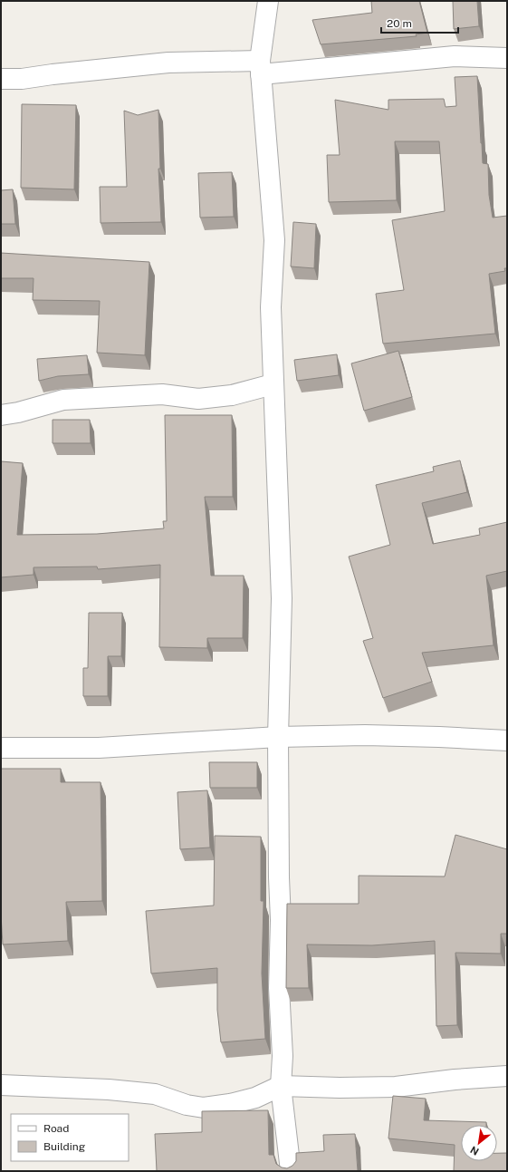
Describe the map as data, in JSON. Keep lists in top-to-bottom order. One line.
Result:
{"legend":["Road","Building"],"scale_bar":"20 m","north":"bottom left"}
